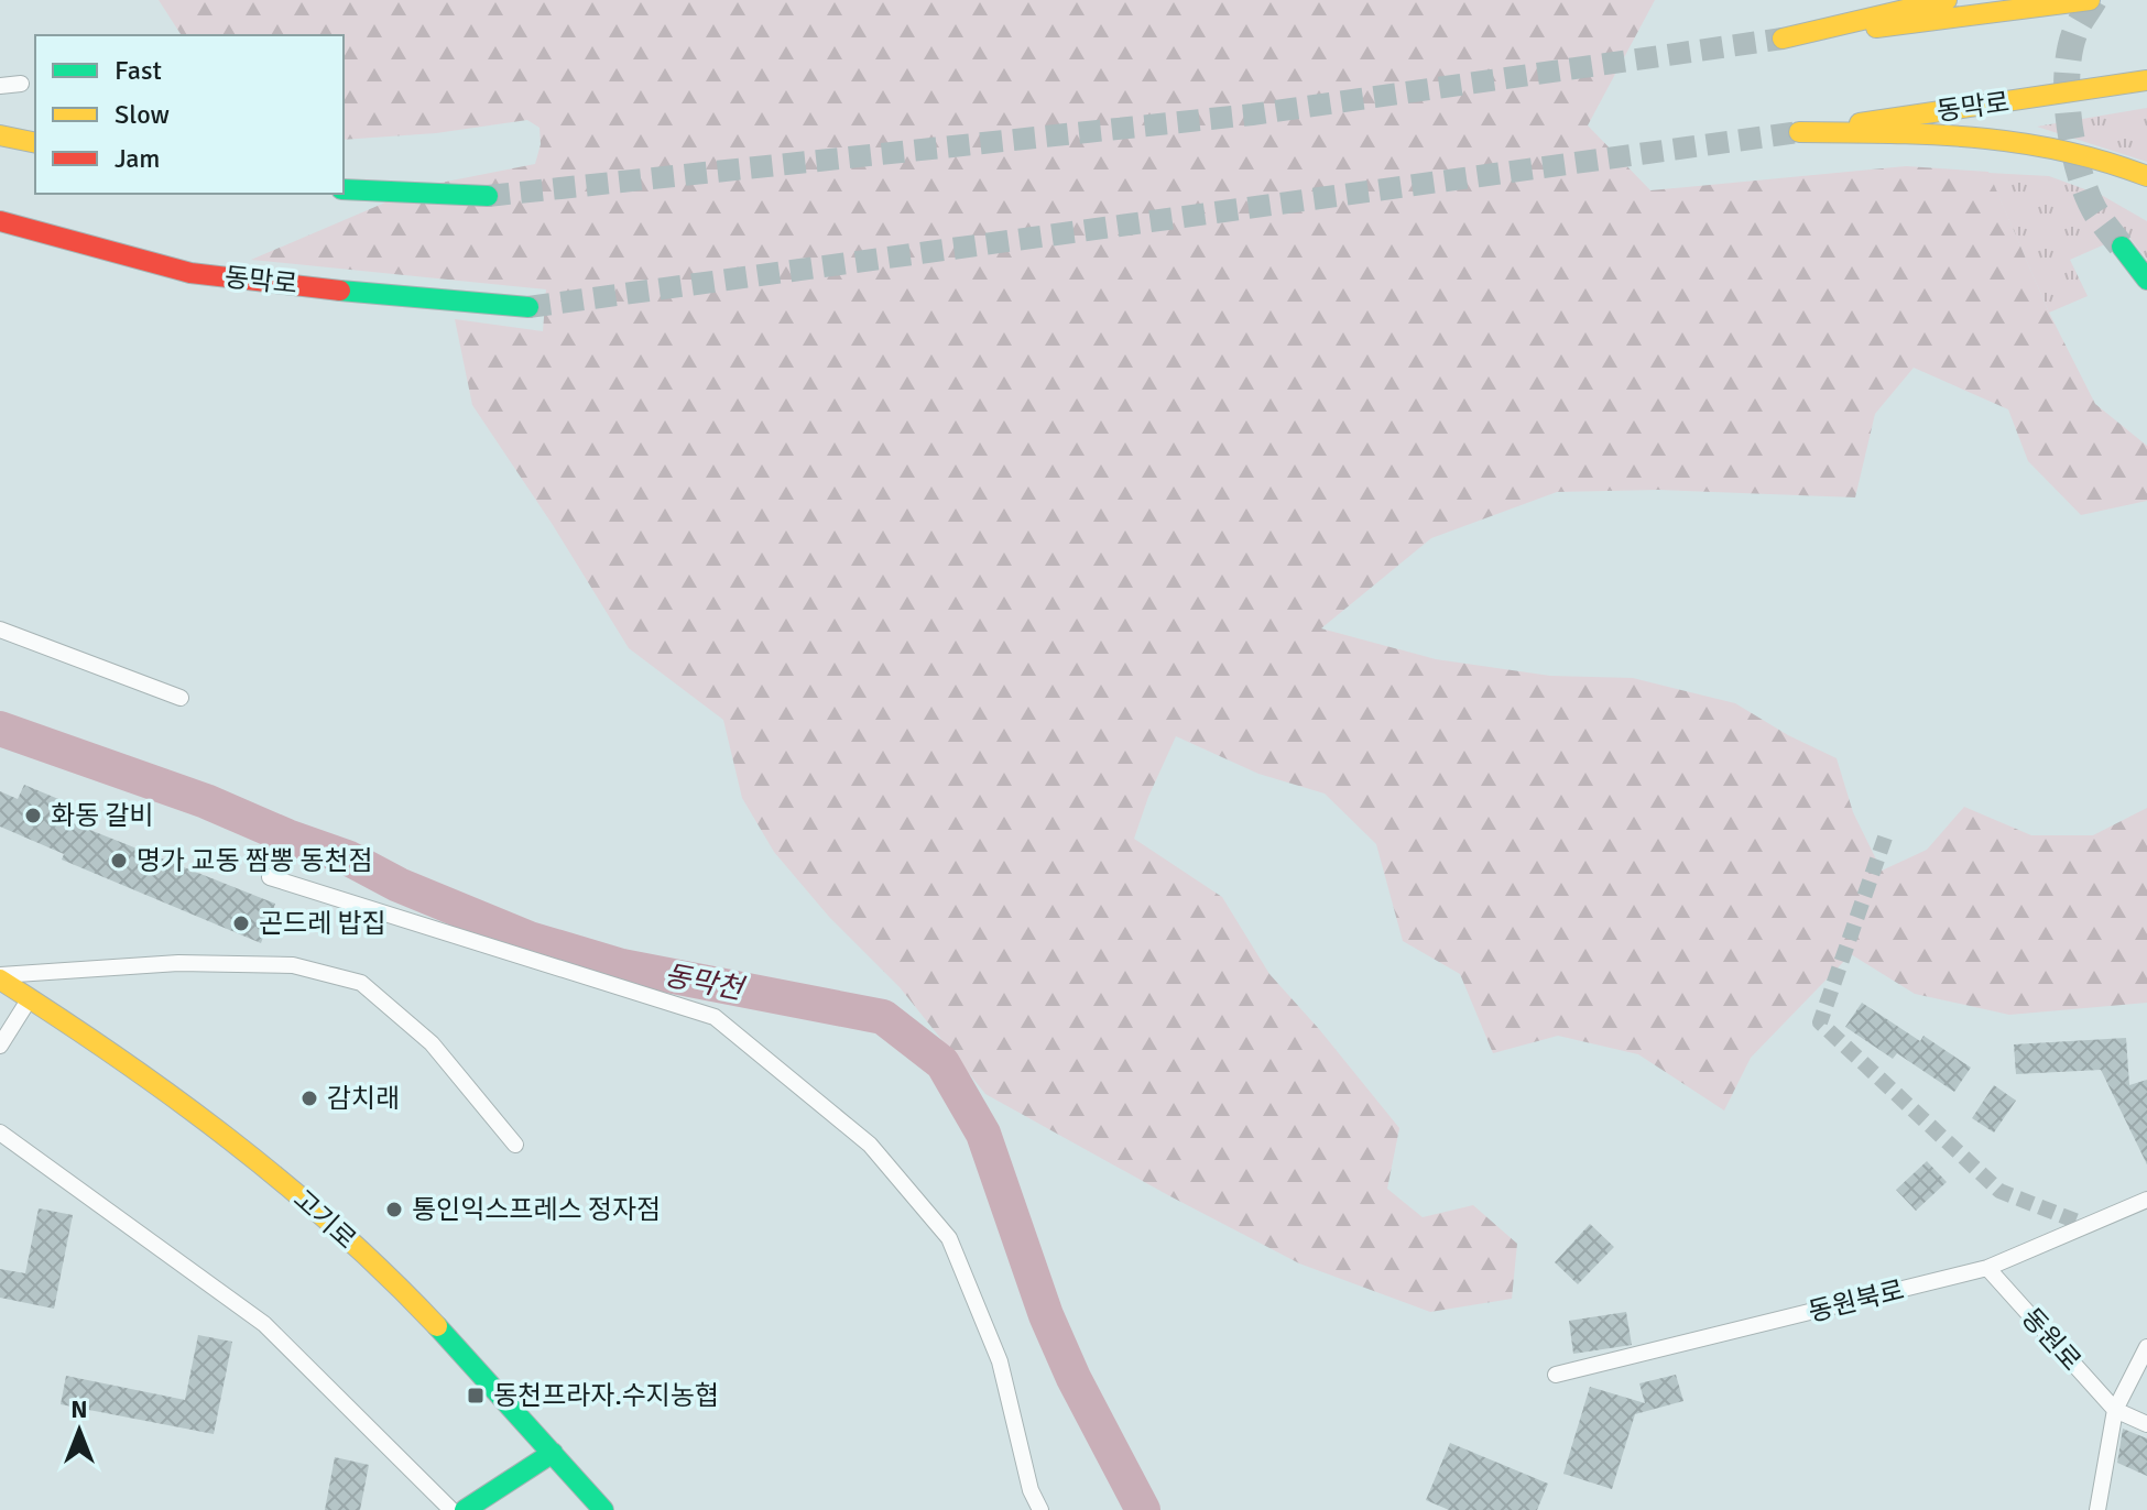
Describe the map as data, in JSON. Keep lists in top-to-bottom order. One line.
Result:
{"streets":{"main road":["동막로","고기로"],"street":["동원북로","동원로"]},"crossings":[["동원북로","동원로"]],"water":["동막천"],"places":{"other":["화동 갈비","명가 교동 짬뽕 동천점","곤드레 밥집","감치래","통인익스프레스 정자점"],"transit":["동천프라자.수지농협"]},"legend":["Fast","Slow","Jam"],"north":"top"}
